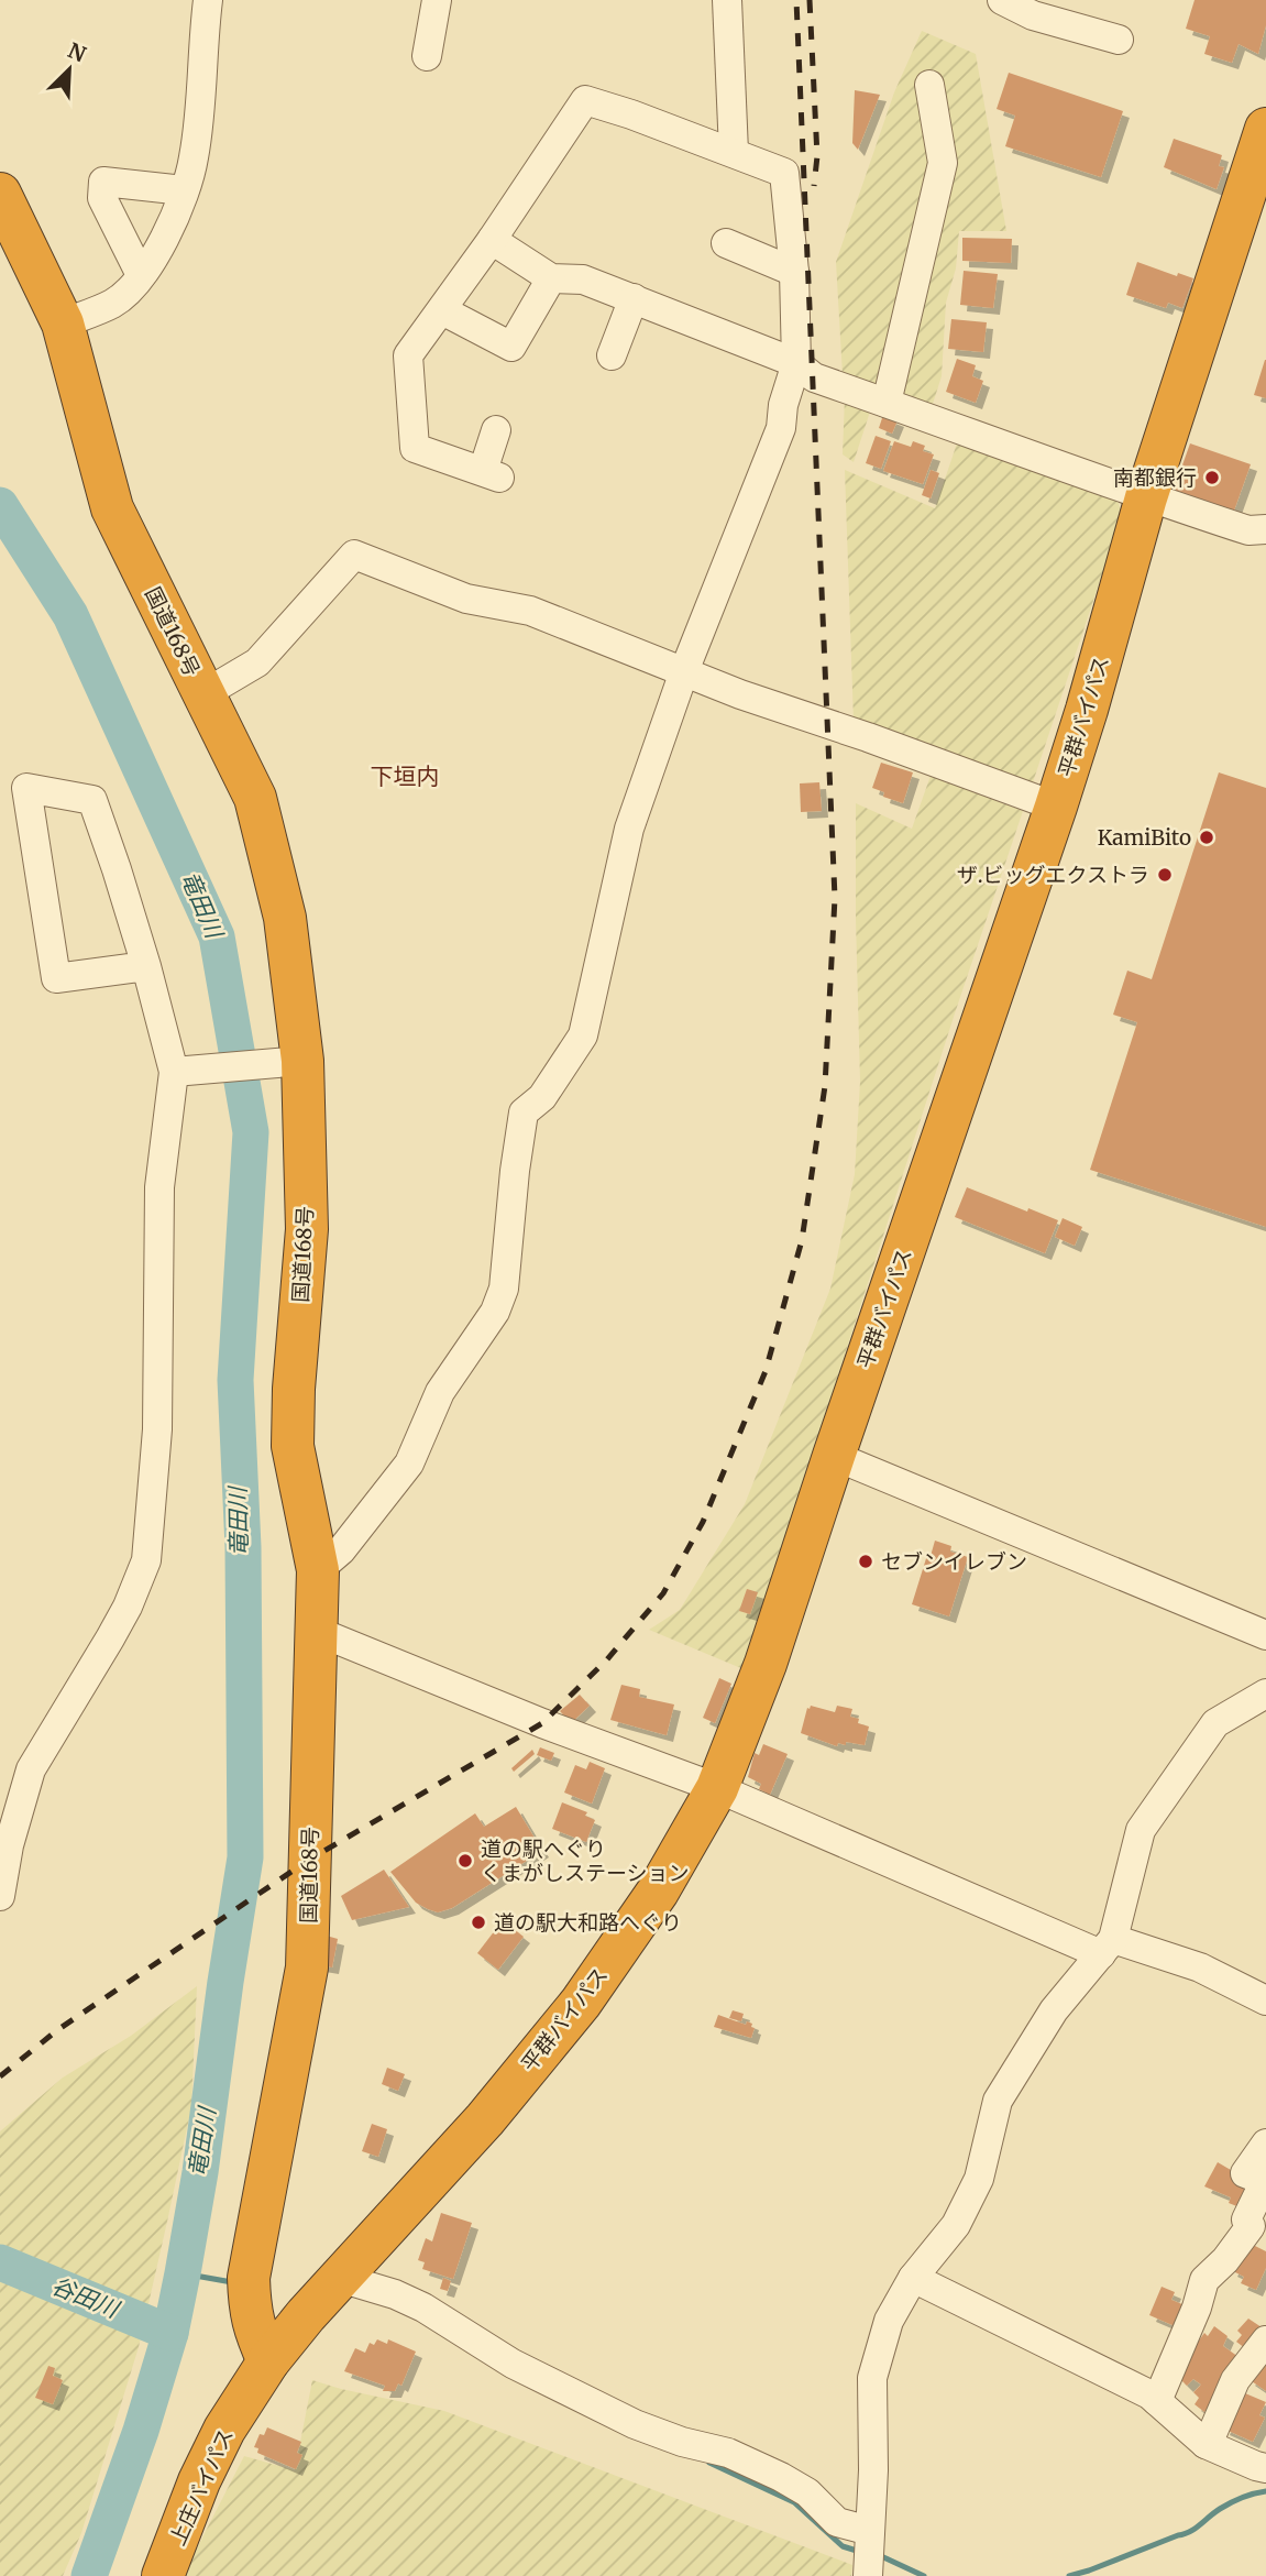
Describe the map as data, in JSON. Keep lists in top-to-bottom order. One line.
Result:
{"streets":{"highway":["国道168号","平群バイパス","上庄バイパス"]},"crossings":[["国道168号","平群バイパス"],["国道168号","上庄バイパス"],["平群バイパス","上庄バイパス"]],"districts":["下垣内"],"water":["竜田川","谷田川"],"places":["南都銀行","KamiBito","ザ.ビッグエクストラ","セブンイレブン","道の駅へぐり くまがしステーション","道の駅大和路へぐり"],"north":"top right"}
